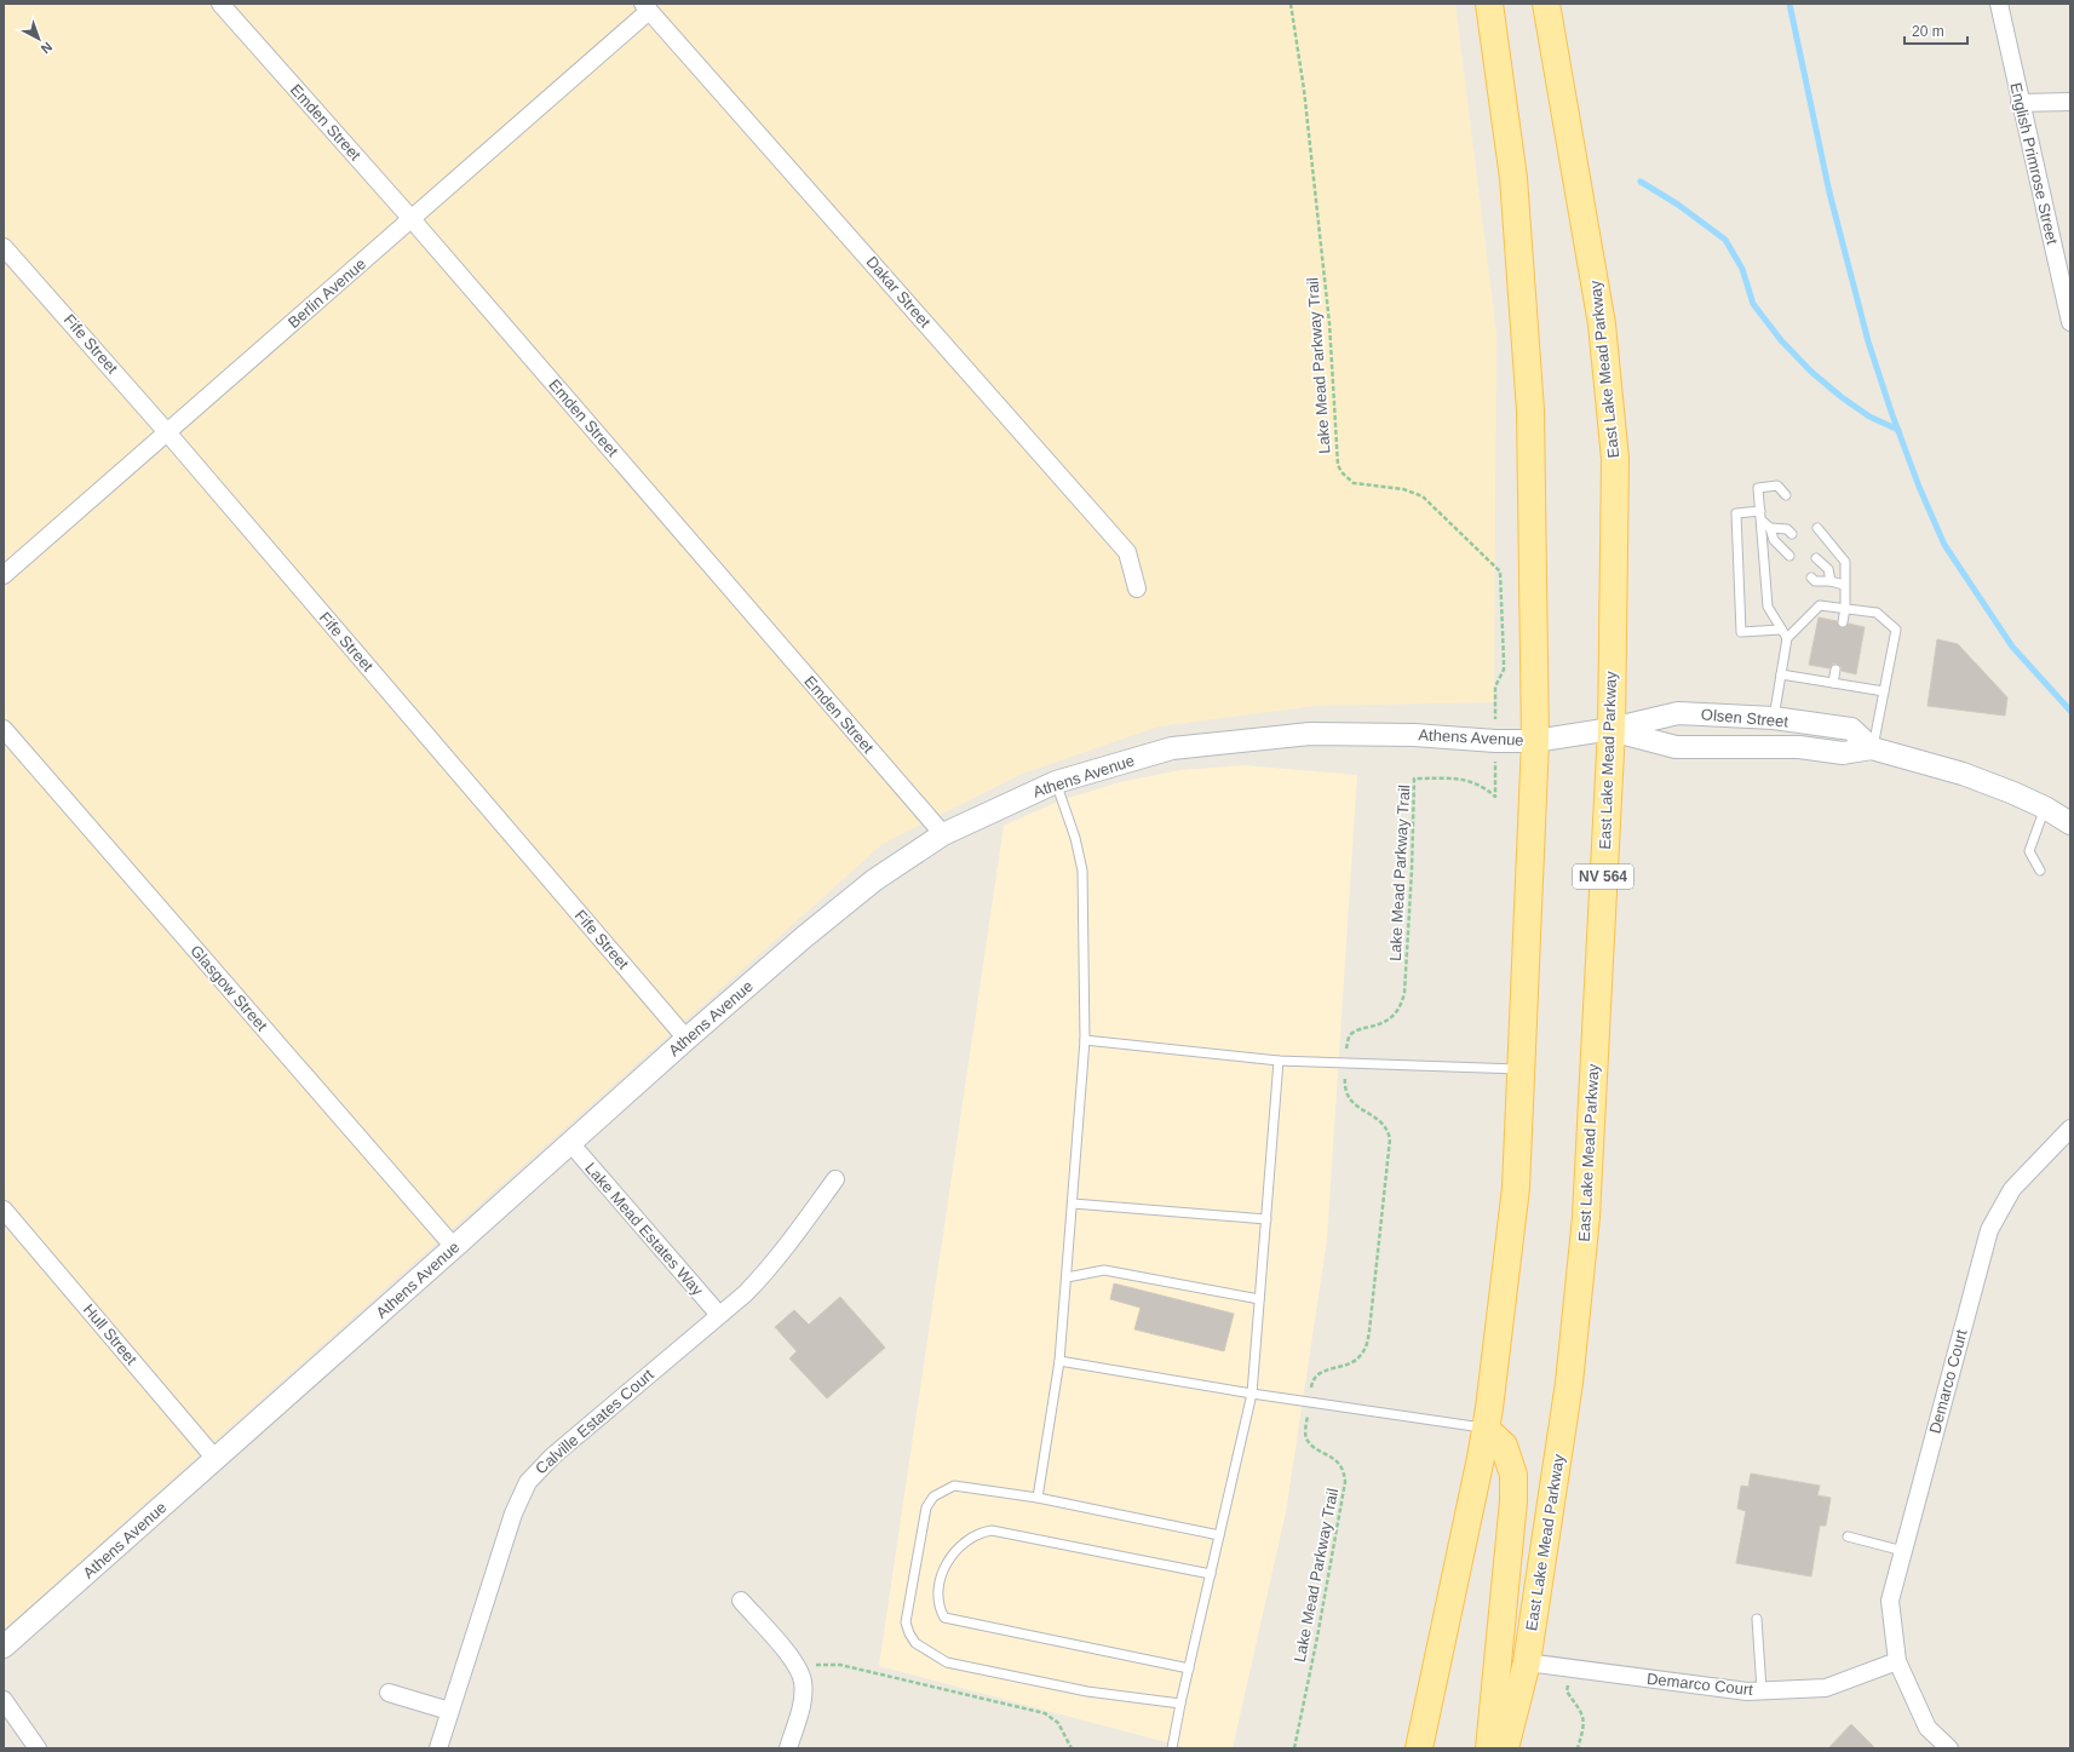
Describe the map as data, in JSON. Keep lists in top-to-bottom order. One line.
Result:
{"streets":{"main road":["East Lake Mead Parkway","NV 564"],"street":["Emden Street","English Primrose Street","Dakar Street","Berlin Avenue","Fife Street","Olsen Street","Athens Avenue","Glasgow Street","Lake Mead Estates Way","Hull Street","Demarco Court","Calville Estates Court"],"path":["Lake Mead Parkway Trail"]},"crossings":[["Emden Street","Berlin Avenue"],["Emden Street","Athens Avenue"],["Dakar Street","Berlin Avenue"],["Berlin Avenue","Fife Street"],["Fife Street","Athens Avenue"],["Lake Mead Parkway Trail","Athens Avenue"],["East Lake Mead Parkway","Olsen Street"],["East Lake Mead Parkway","Demarco Court"],["Olsen Street","Athens Avenue"],["Athens Avenue","Glasgow Street"],["Athens Avenue","Lake Mead Estates Way"],["Athens Avenue","Hull Street"],["Lake Mead Estates Way","Calville Estates Court"]],"scale_bar":"20 m","north":"bottom right"}
